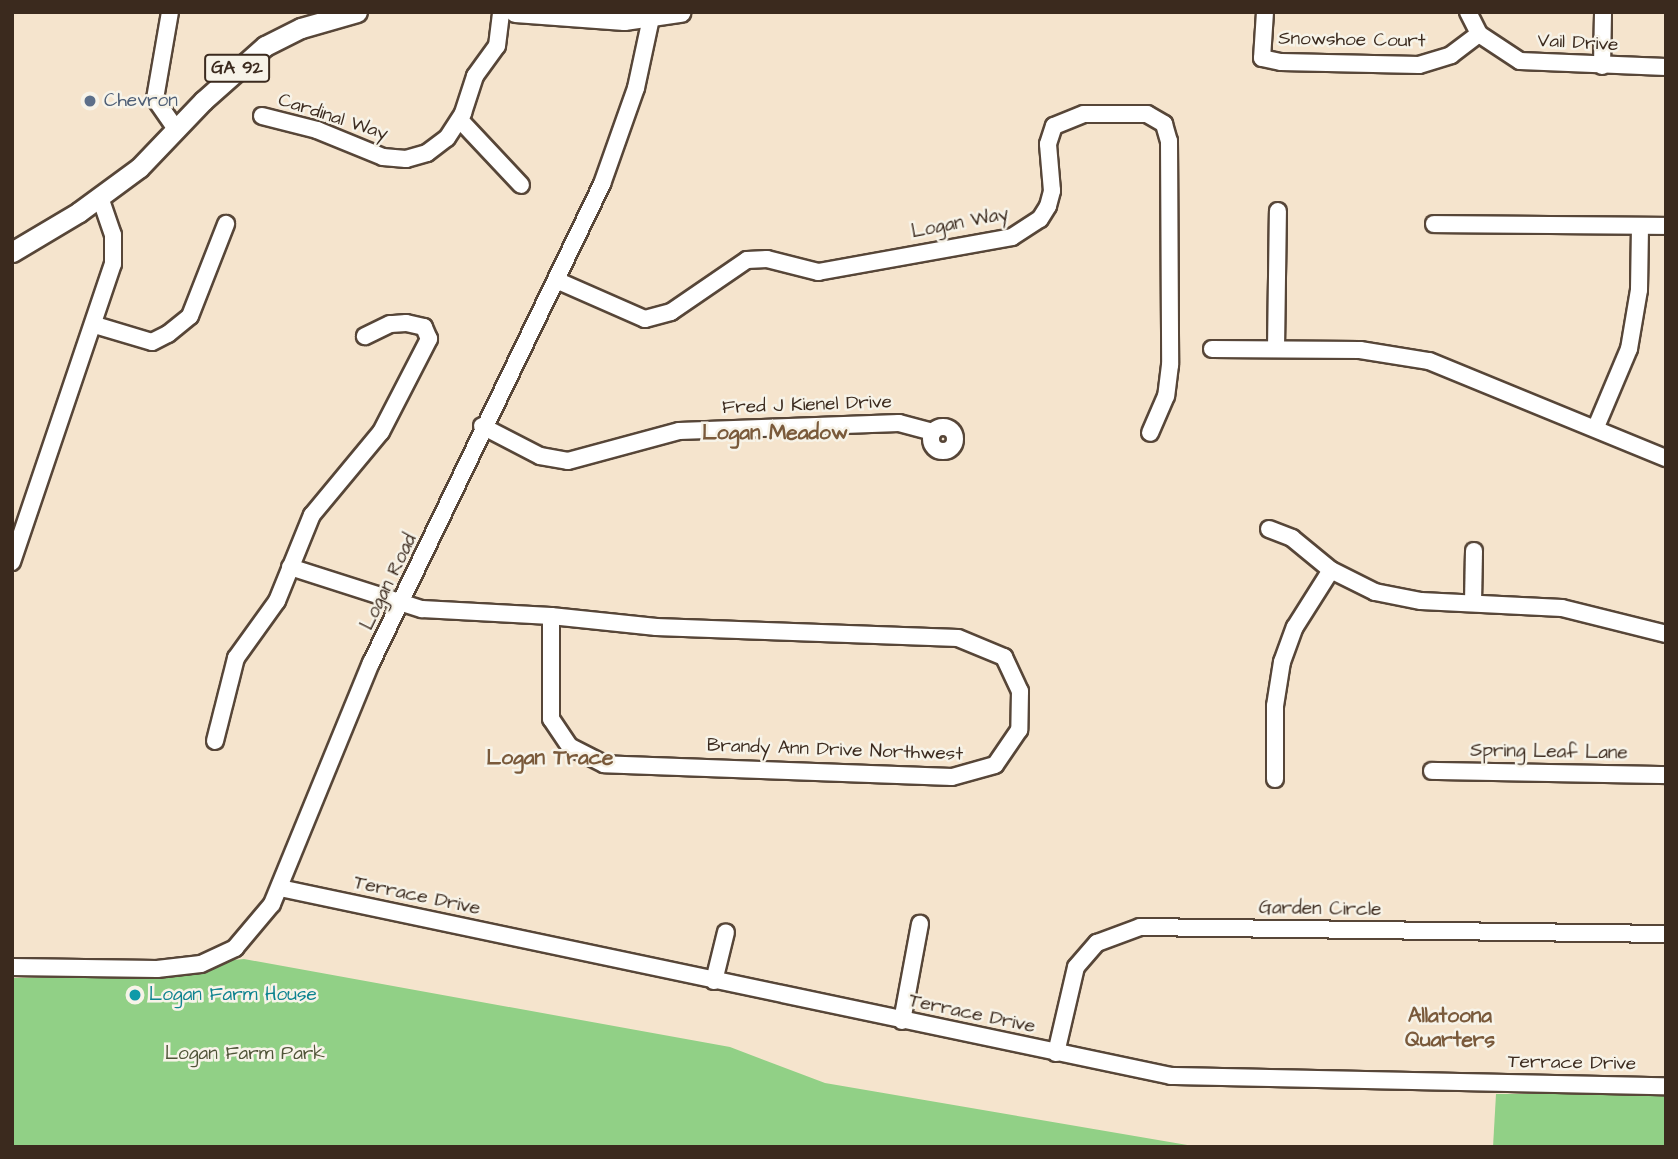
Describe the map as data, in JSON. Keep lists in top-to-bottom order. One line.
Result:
{"streets":{"main road":["GA 92"],"street":["Snowshoe Court","Vail Drive","Cardinal Way","Logan Way","Fred J Kienel Drive","Logan Road","Brandy Ann Drive Northwest","Spring Leaf Lane","Terrace Drive","Garden Circle"]},"crossings":[["Snowshoe Court","Vail Drive"],["Logan Way","Logan Road"],["Fred J Kienel Drive","Logan Road"],["Logan Road","Brandy Ann Drive Northwest"],["Logan Road","Terrace Drive"],["Terrace Drive","Garden Circle"]],"districts":["Logan Meadow","Logan Trace","Allatoona Quarters"],"parks":["Logan Farm Park"],"places":["Chevron","Logan Farm House"]}
